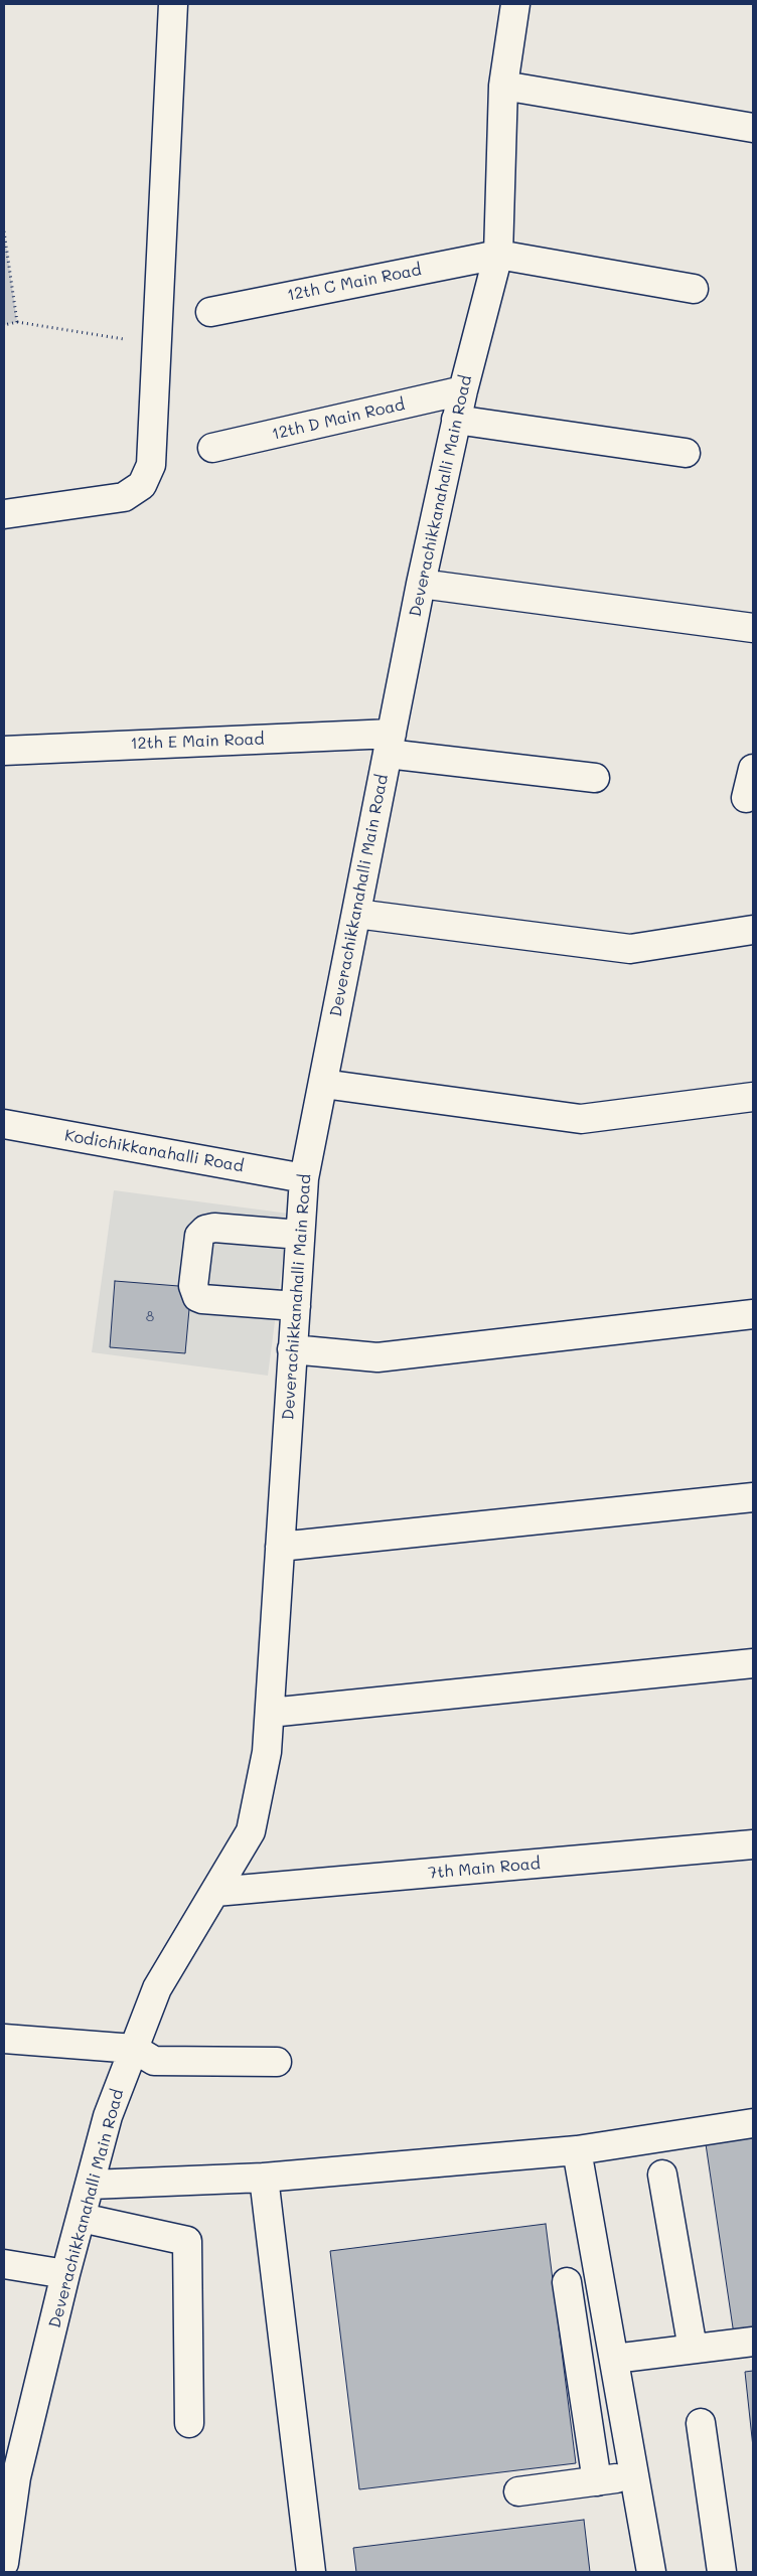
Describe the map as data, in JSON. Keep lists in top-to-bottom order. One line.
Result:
{"streets":{"street":["12th C Main Road","12th D Main Road","Deverachikkanahalli Main Road","12th E Main Road","Kodichikkanahalli Road","7th Main Road"]},"crossings":[["12th C Main Road","Deverachikkanahalli Main Road"],["12th D Main Road","Deverachikkanahalli Main Road"],["Deverachikkanahalli Main Road","12th E Main Road"],["Deverachikkanahalli Main Road","Kodichikkanahalli Road"],["Deverachikkanahalli Main Road","7th Main Road"]],"house_numbers":["8"]}
